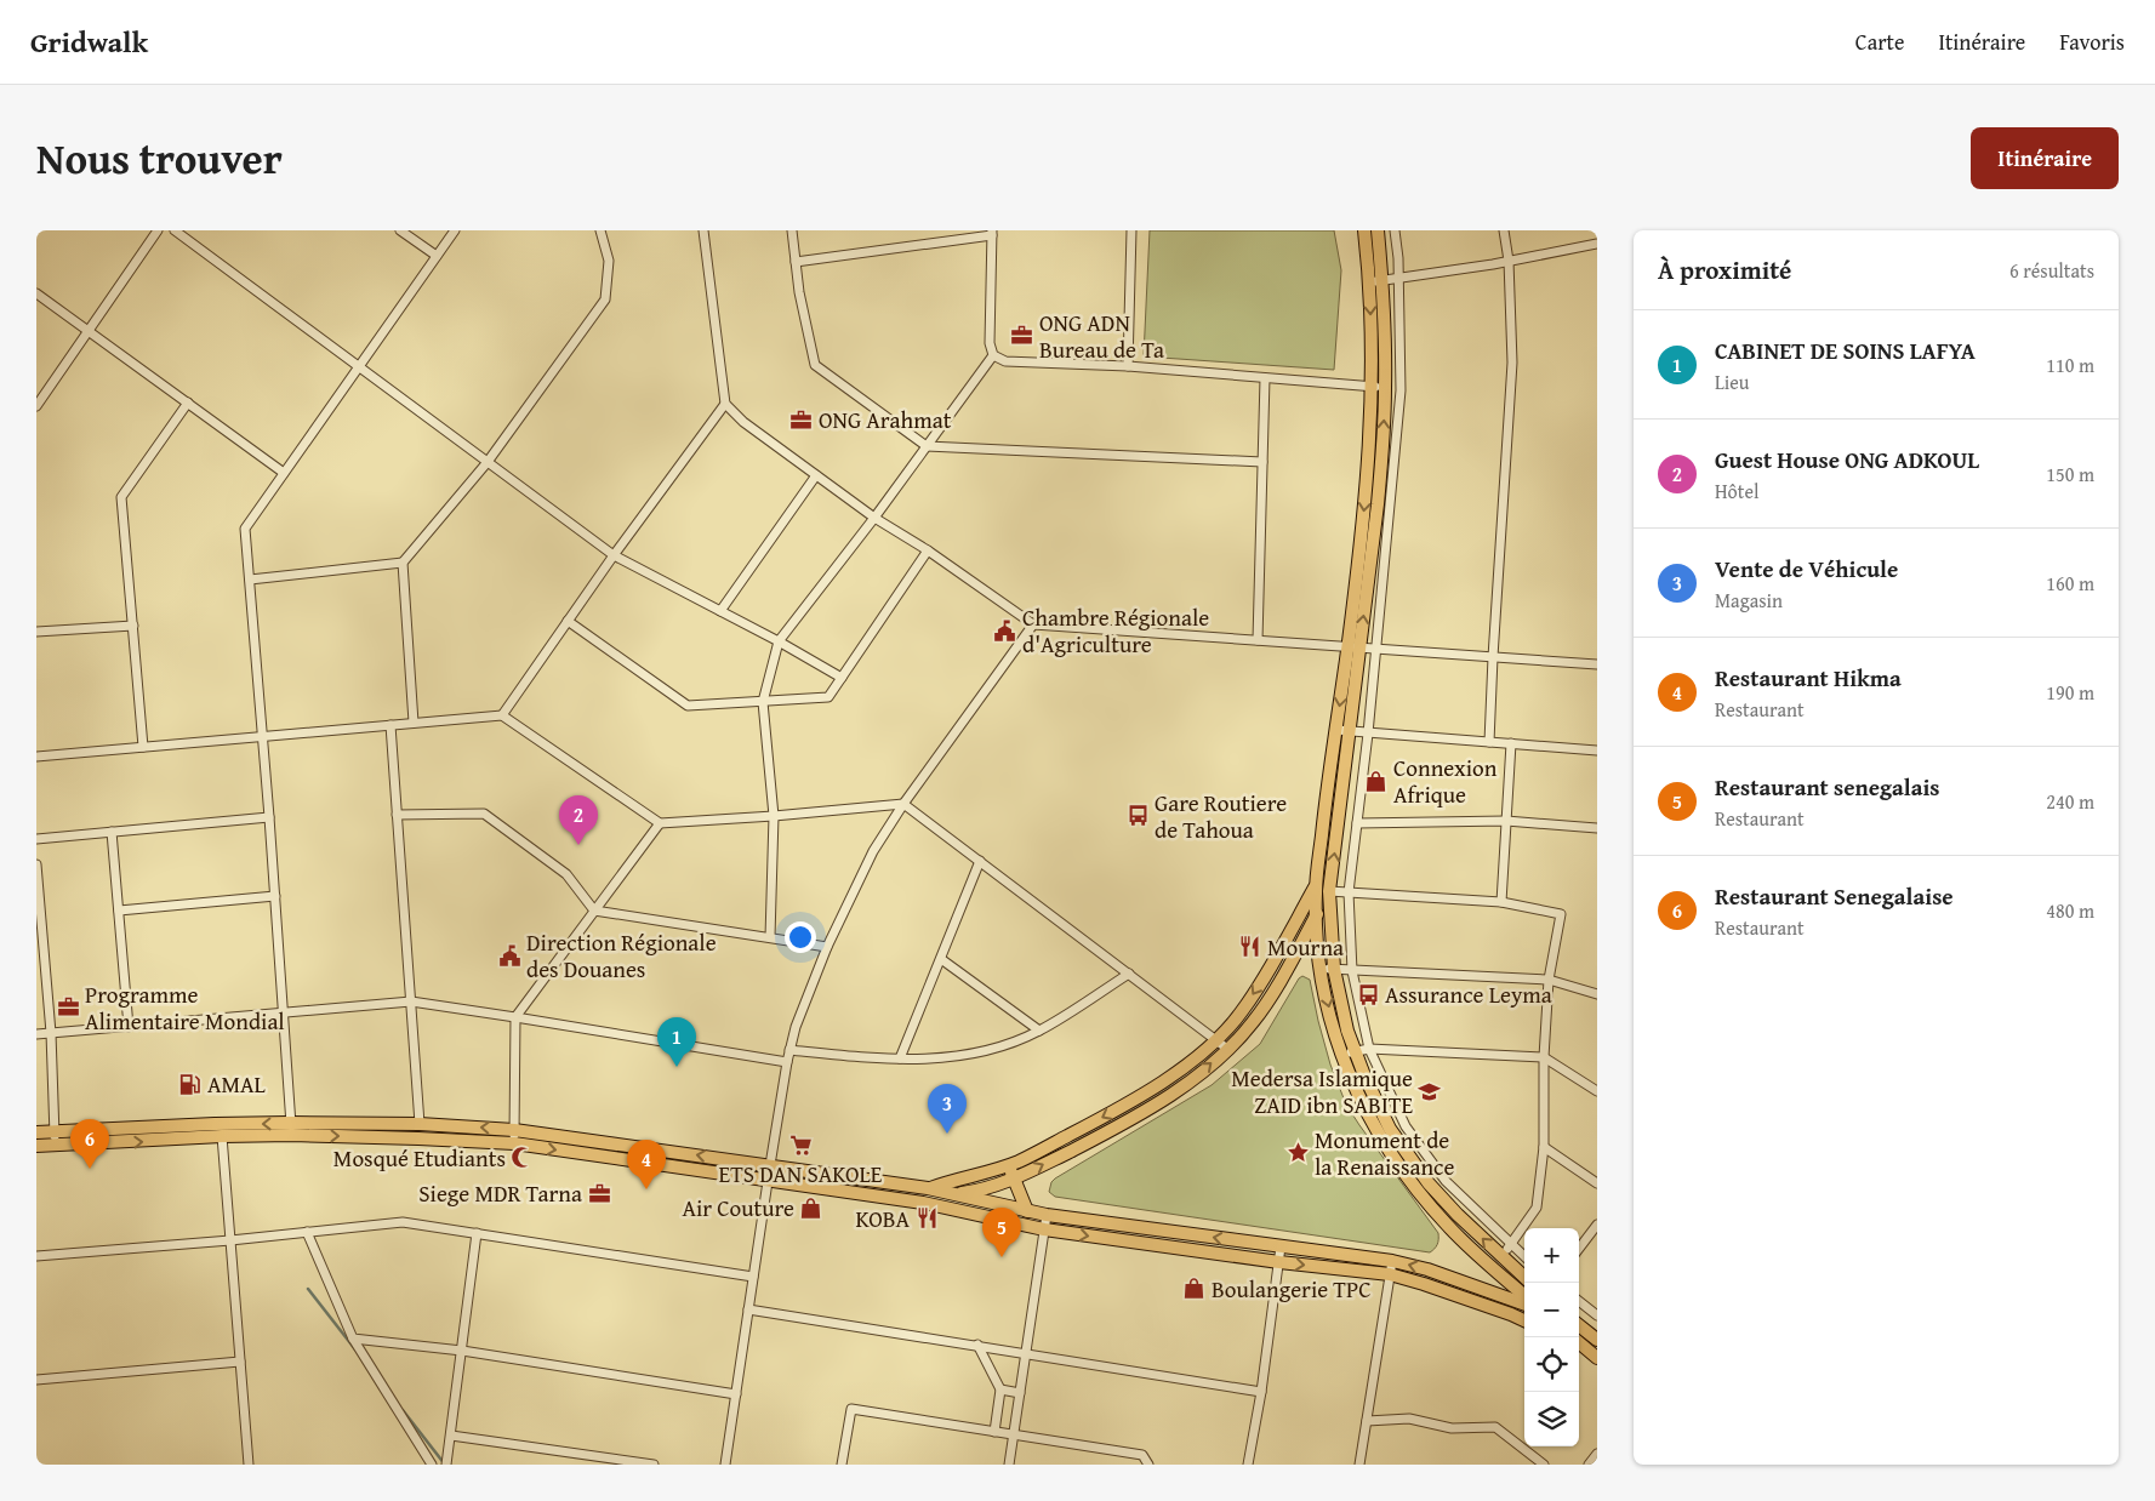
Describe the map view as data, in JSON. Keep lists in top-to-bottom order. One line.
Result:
{"places":{"office":["ONG ADN Bureau de Ta","ONG Arahmat","Programme Alimentaire Mondial","Siege MDR Tarna"],"public building":["Chambre Régionale d'Agriculture","Direction Régionale des Douanes"],"shop":["Connexion Afrique","Air Couture","Boulangerie TPC"],"bus stop":["Gare Routiere de Tahoua","Assurance Leyma"],"restaurant":["Mourna","KOBA"],"fuel station":["AMAL"],"school or university":["Medersa Islamique ZAID ibn SABITE"],"supermarket":["ETS DAN SAKOLE"],"place":["Monument de la Renaissance"],"mosque":["Mosqué Etudiants"]},"page":{"header":"Gridwalk","nav":["Carte","Itinéraire","Favoris"],"title":"Nous trouver","buttons":"Itinéraire","heading":["À proximité","6 résultats"],"list":[{"mark":"1","name":"CABINET DE SOINS LAFYA","note":"Lieu","value":"110 m"},{"mark":"2","name":"Guest House ONG ADKOUL","note":"Hôtel","value":"150 m"},{"mark":"3","name":"Vente de Véhicule","note":"Magasin","value":"160 m"},{"mark":"4","name":"Restaurant Hikma","note":"Restaurant","value":"190 m"},{"mark":"5","name":"Restaurant senegalais","note":"Restaurant","value":"240 m"},{"mark":"6","name":"Restaurant Senegalaise","note":"Restaurant","value":"480 m"}],"pins":["2","1","3","6","4","5"],"map_buttons":["+","−"]}}
